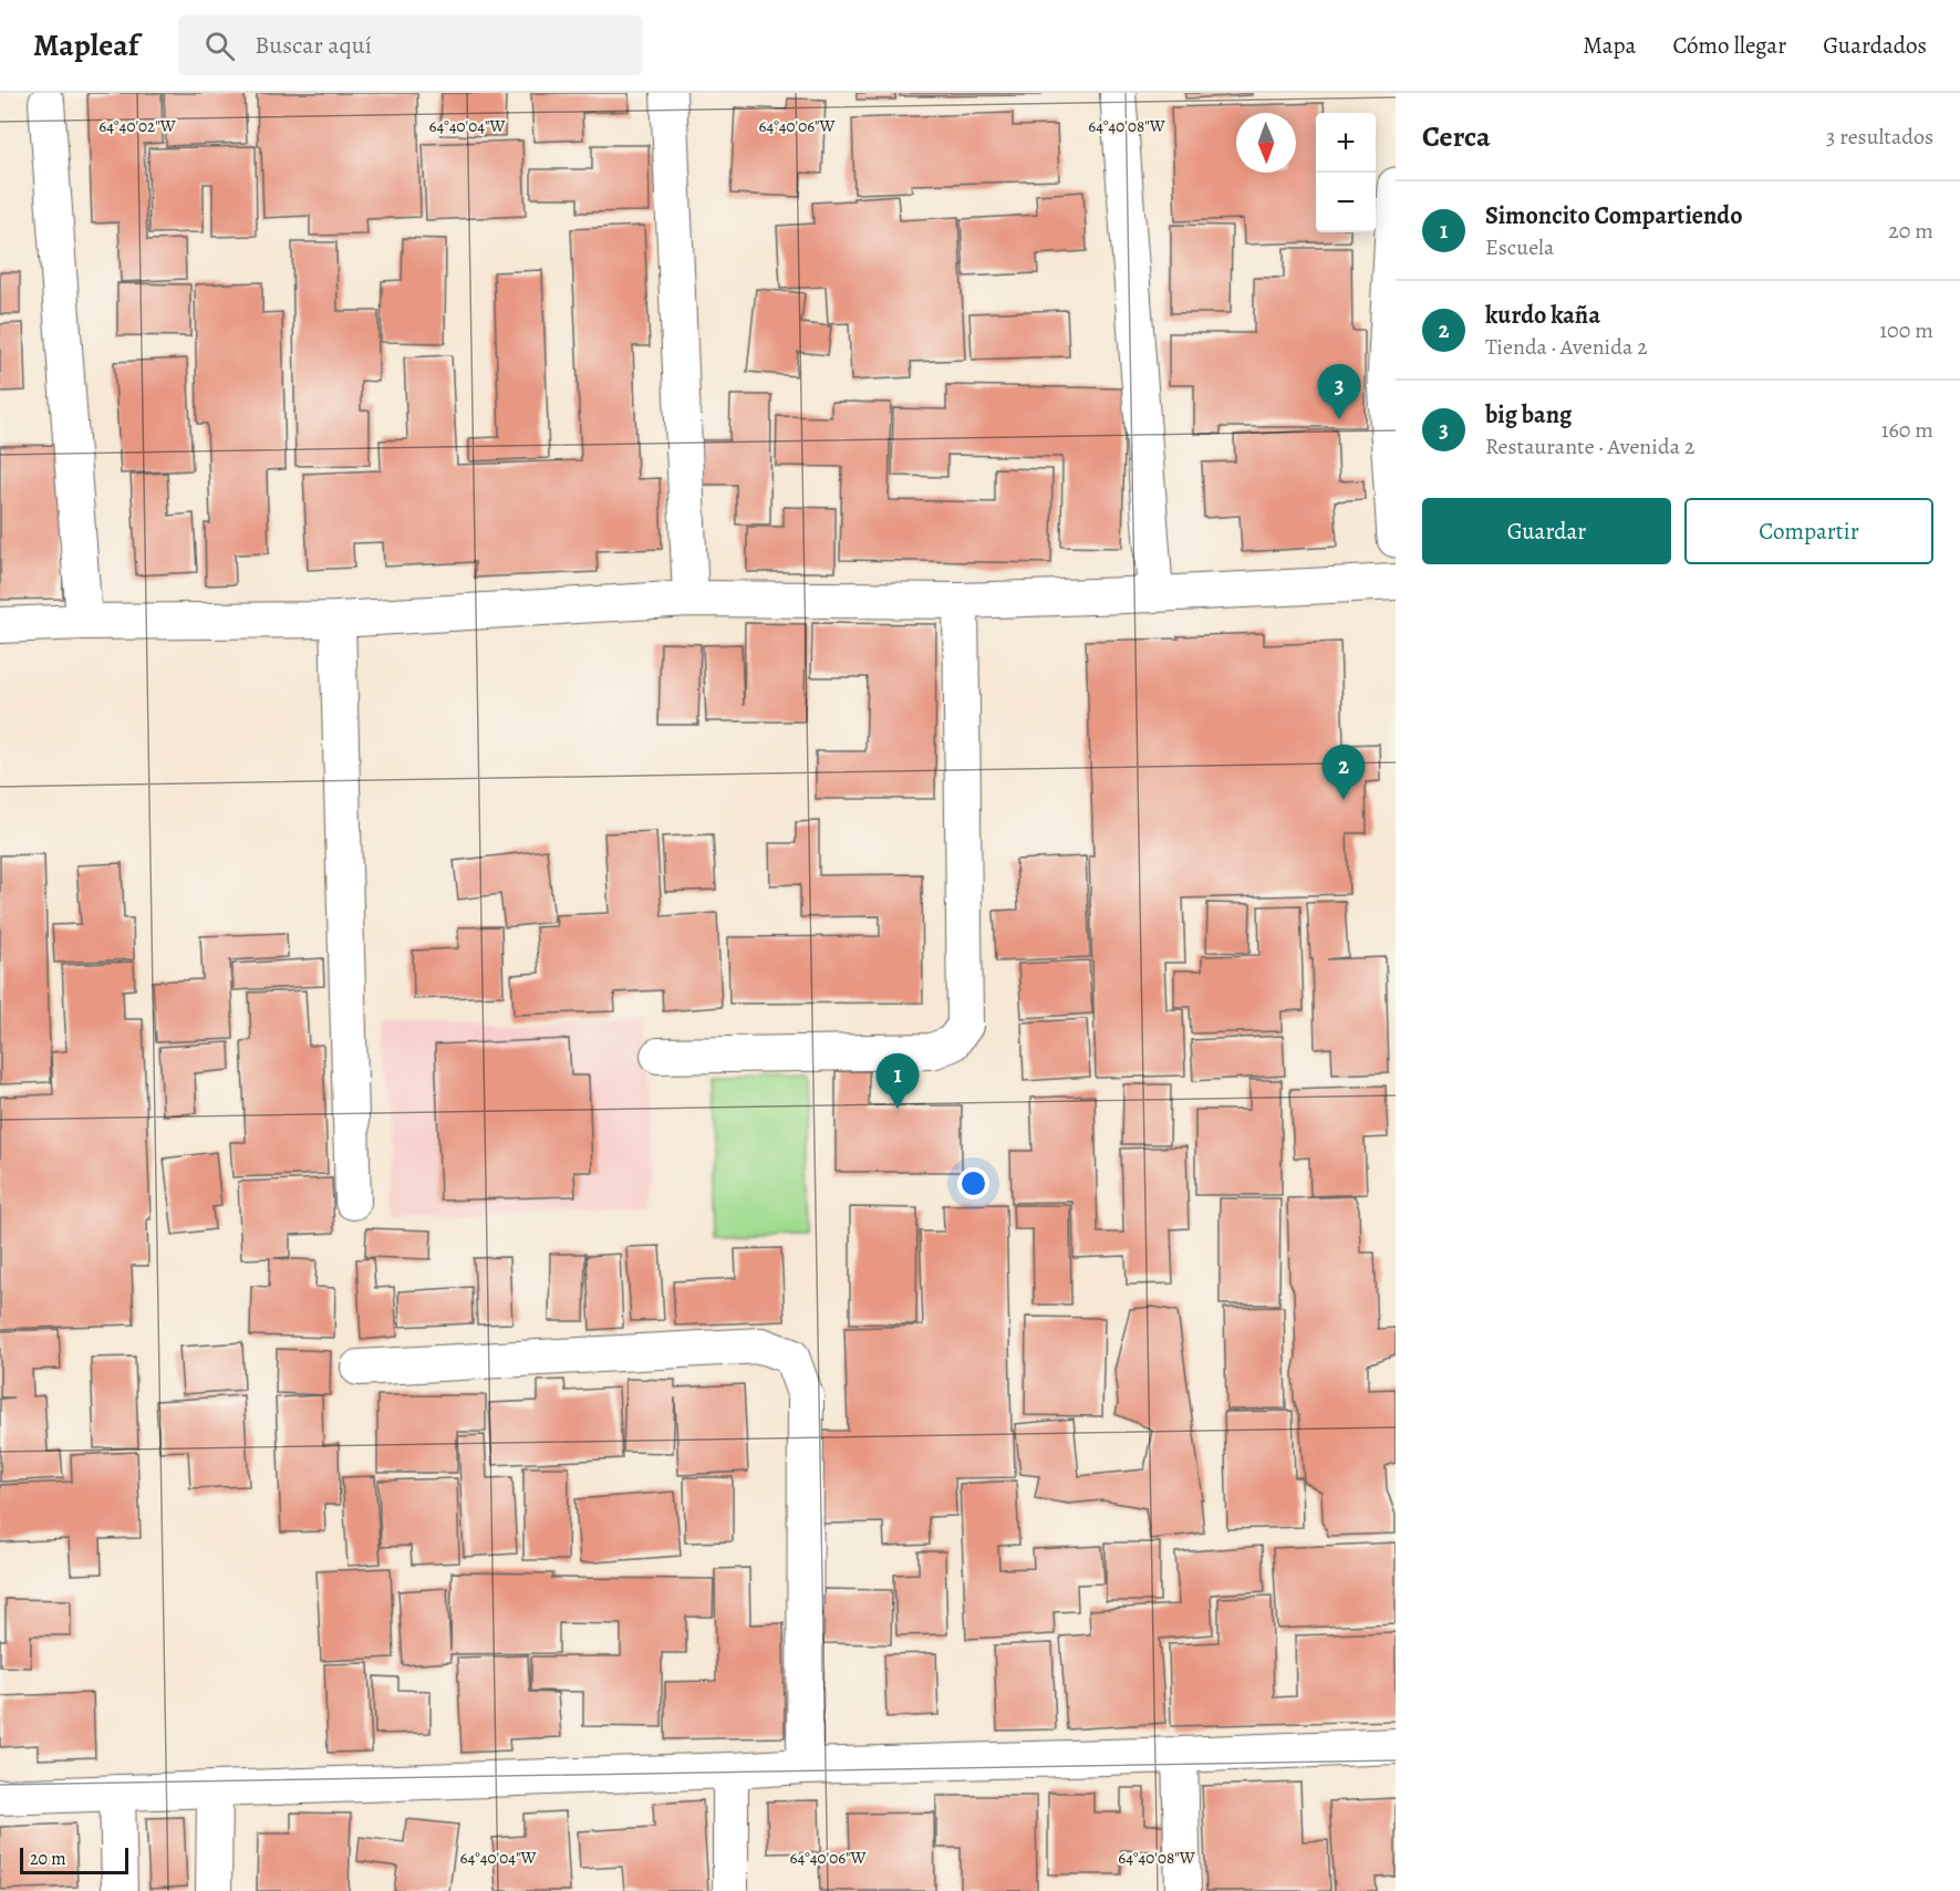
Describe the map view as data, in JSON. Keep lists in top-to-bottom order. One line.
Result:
{"scale_bar":"20 m","north":"bottom","page":{"header":"Mapleaf","search":"Buscar aquí","nav":["Mapa","Cómo llegar","Guardados"],"heading":["Cerca","3 resultados"],"map_buttons":["+","−"],"list":[{"mark":"1","name":"Simoncito Compartiendo","note":"Escuela","value":"20 m"},{"mark":"2","name":"kurdo kaña","note":"Tienda · Avenida 2","value":"100 m"},{"mark":"3","name":"big bang","note":"Restaurante · Avenida 2","value":"160 m"}],"pins":["3","2","1"],"buttons":["Guardar","Compartir"],"scale":"20 m"},"coordinates":["64°40'02\"W","64°40'04\"W","64°40'06\"W","64°40'08\"W"]}
